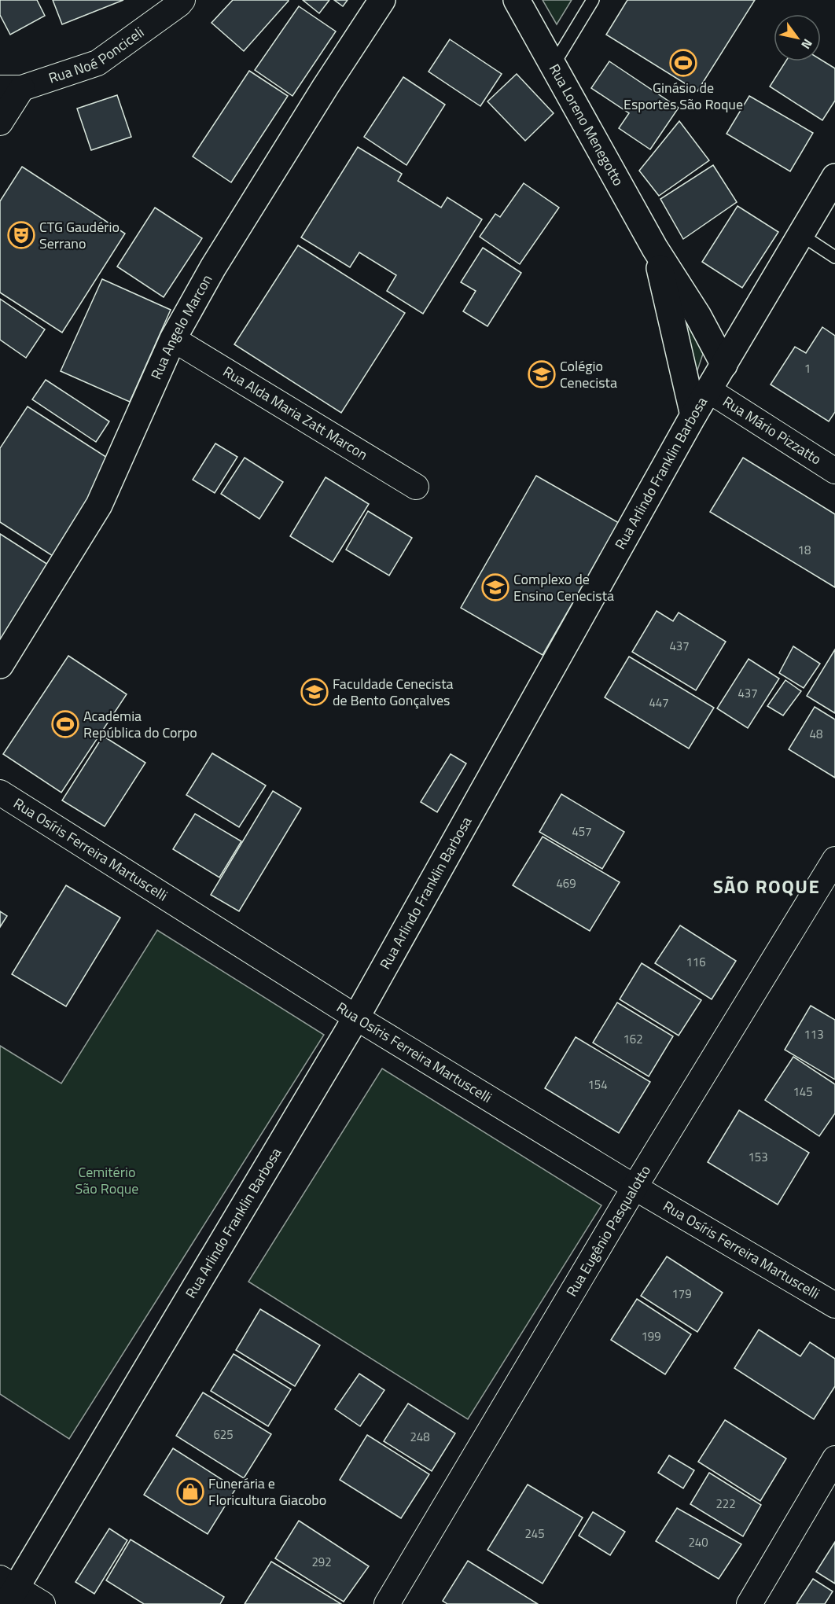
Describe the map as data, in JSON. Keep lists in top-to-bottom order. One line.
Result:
{"streets":{"street":["Rua Noé Ponciceli","Rua Loreno Menegotto","Rua Angelo Marcon","Rua Alda Maria Zatt Marcon","Rua Mário Pizzatto","Rua Arlindo Franklin Barbosa","Rua Osíris Ferreira Martuscelli","Rua Eugênio Pasqualotto"]},"crossings":[["Rua Loreno Menegotto","Rua Arlindo Franklin Barbosa"],["Rua Angelo Marcon","Rua Alda Maria Zatt Marcon"],["Rua Mário Pizzatto","Rua Arlindo Franklin Barbosa"],["Rua Arlindo Franklin Barbosa","Rua Osíris Ferreira Martuscelli"],["Rua Osíris Ferreira Martuscelli","Rua Eugênio Pasqualotto"]],"districts":["SÃO ROQUE"],"parks":["Cemitério São Roque"],"places":{"sports":["Ginásio de Esportes São Roque","Academia República do Corpo"],"theatre":["CTG Gaudério Serrano"],"school or university":["Colégio Cenecista","Complexo de Ensino Cenecista","Faculdade Cenecista de Bento Gonçalves"],"shop":["Funerária e Floricultura Giacobo"]},"house_numbers":["1","18","437","437","447","48","457","469","116","113","162","154","145","153","179","199","625","248","222","245","240","292"],"north":"bottom right"}
